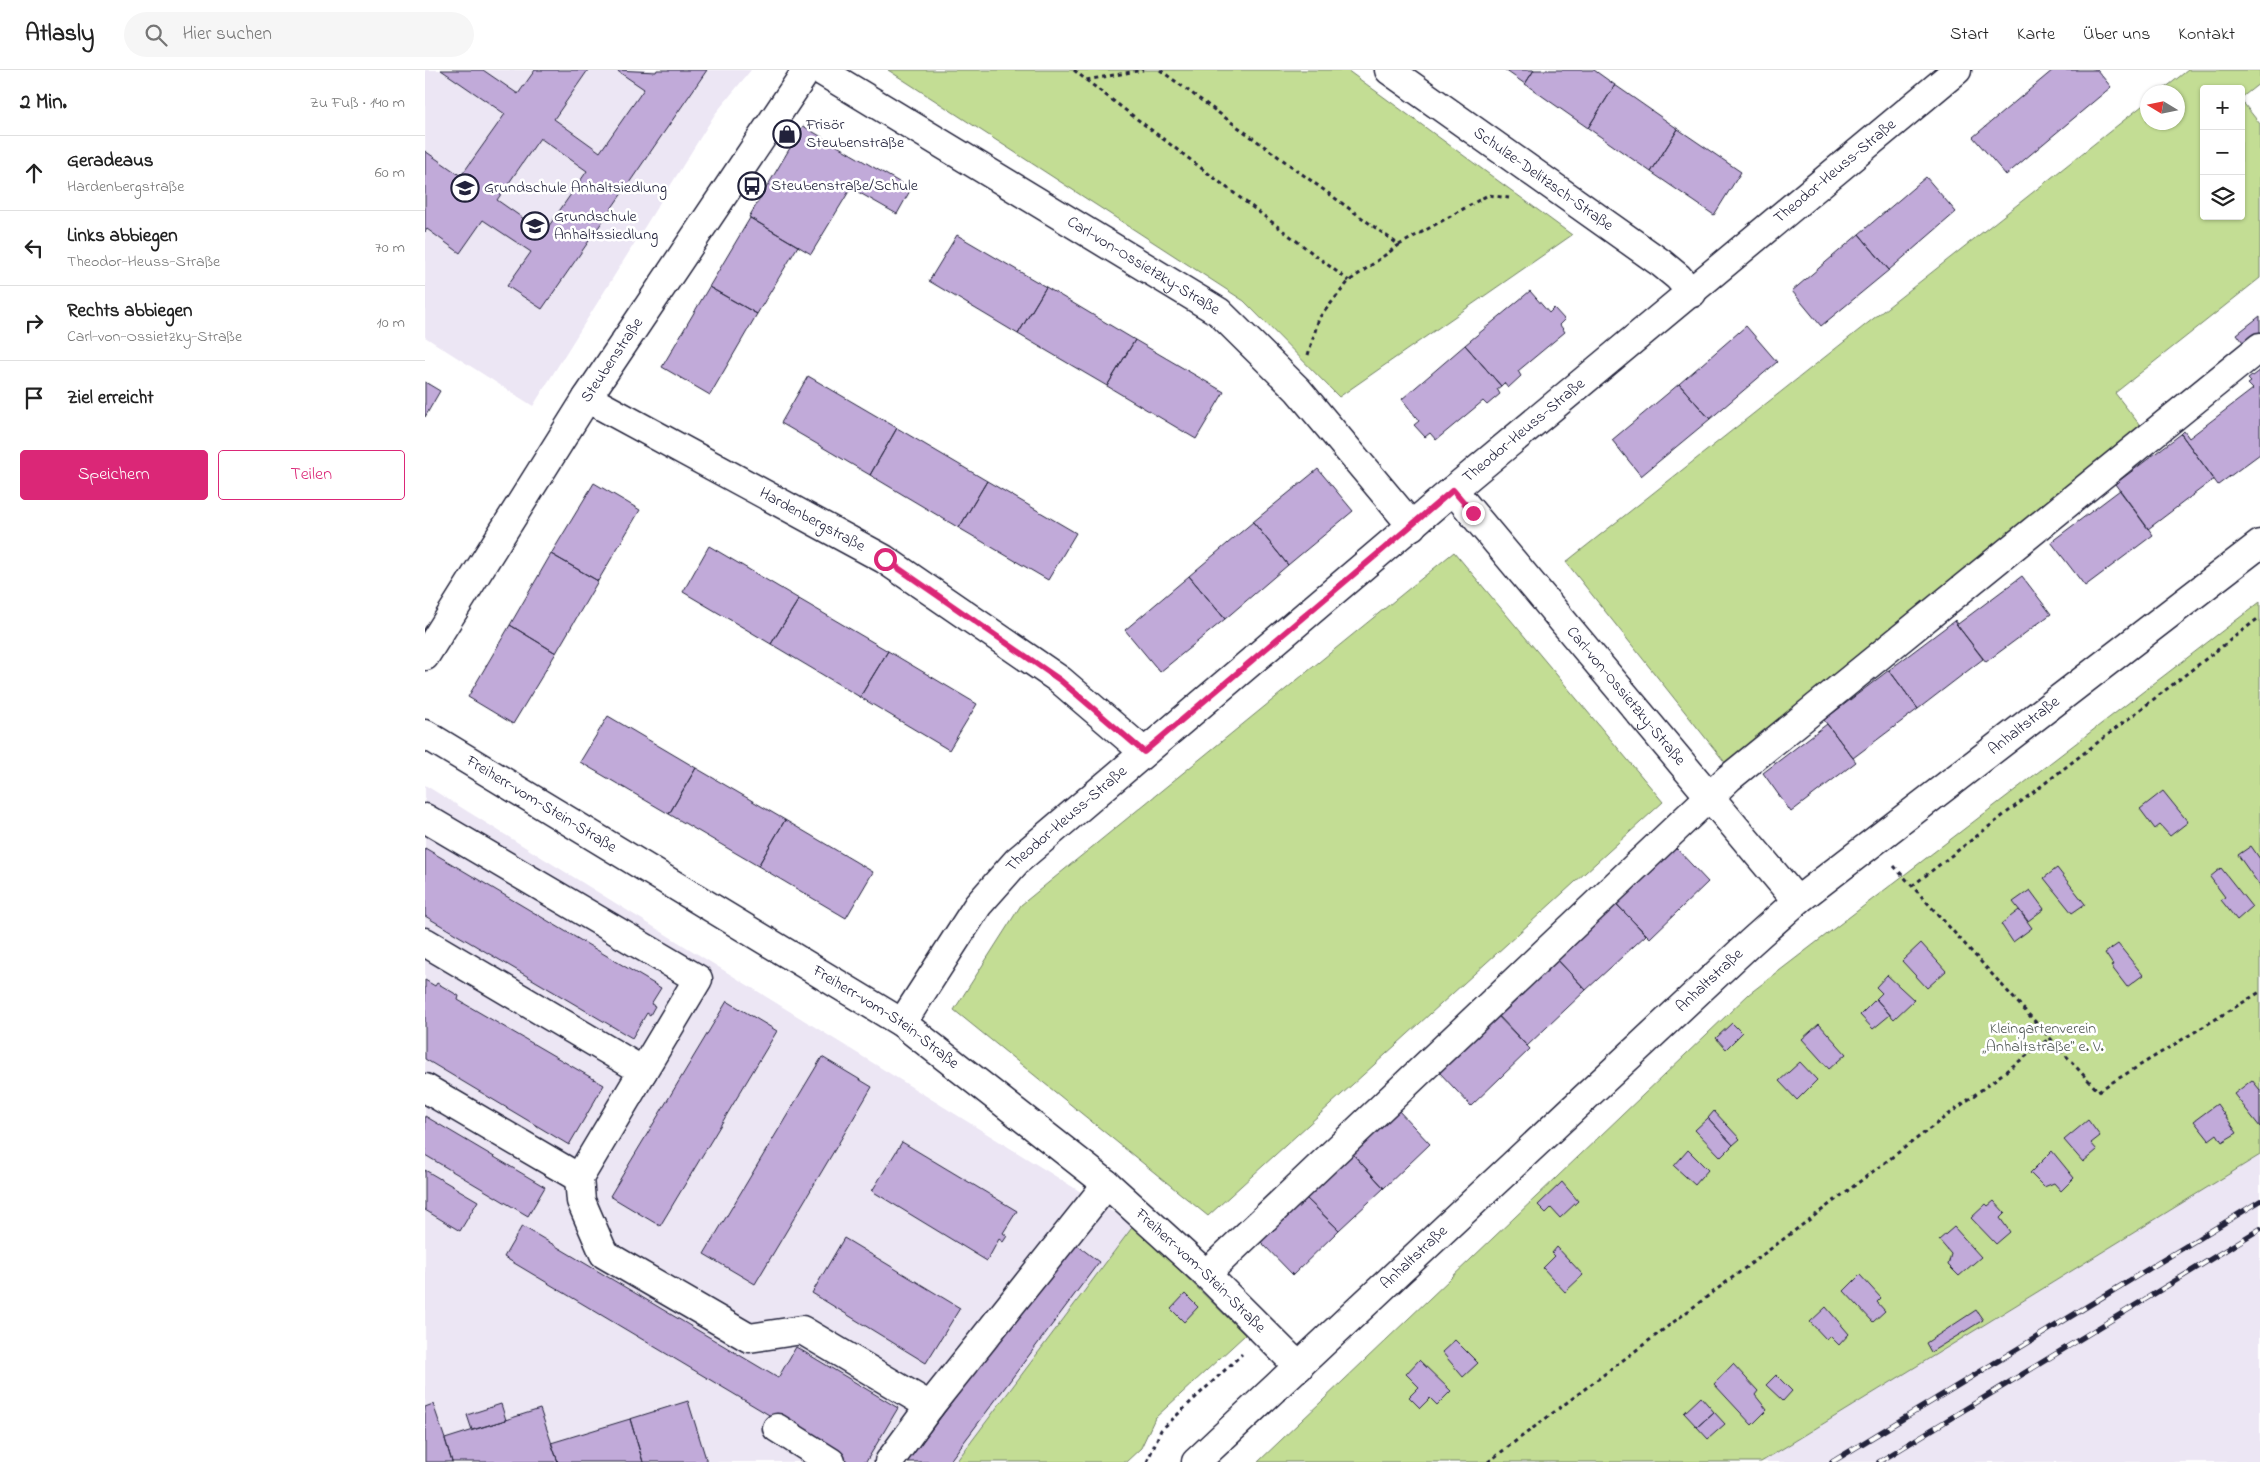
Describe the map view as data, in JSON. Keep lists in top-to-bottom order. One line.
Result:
{"streets":{"street":["Theodor-Heuss-Straße","Schulze-Delitzsch-Straße","Carl-von-Ossietzky-Straße","Steubenstraße","Hardenbergstraße","Anhaltstraße","Freiherr-vom-Stein-Straße"]},"crossings":[["Theodor-Heuss-Straße","Schulze-Delitzsch-Straße"],["Theodor-Heuss-Straße","Carl-von-Ossietzky-Straße"],["Theodor-Heuss-Straße","Hardenbergstraße"],["Theodor-Heuss-Straße","Freiherr-vom-Stein-Straße"],["Carl-von-Ossietzky-Straße","Anhaltstraße"],["Steubenstraße","Hardenbergstraße"],["Anhaltstraße","Freiherr-vom-Stein-Straße"]],"parks":["Kleingartenverein „Anhaltstraße“ e. V."],"places":{"shop":["Frisör Steubenstraße"],"bus stop":["Steubenstraße/Schule"],"school or university":["Grundschule Anhaltsiedlung","Grundschule Anhaltssiedlung"]},"north":"left","page":{"header":"Atlasly","search":"Hier suchen","nav":["Start","Karte","Über uns","Kontakt"],"heading":["2 Min.","Zu Fuß · 140 m"],"map_buttons":["+","−"],"list":[["Geradeaus","Hardenbergstraße","60 m"],["Links abbiegen","Theodor-Heuss-Straße","70 m"],["Rechts abbiegen","Carl-von-Ossietzky-Straße","10 m"],"Ziel erreicht"],"buttons":["Speichern","Teilen"]}}
